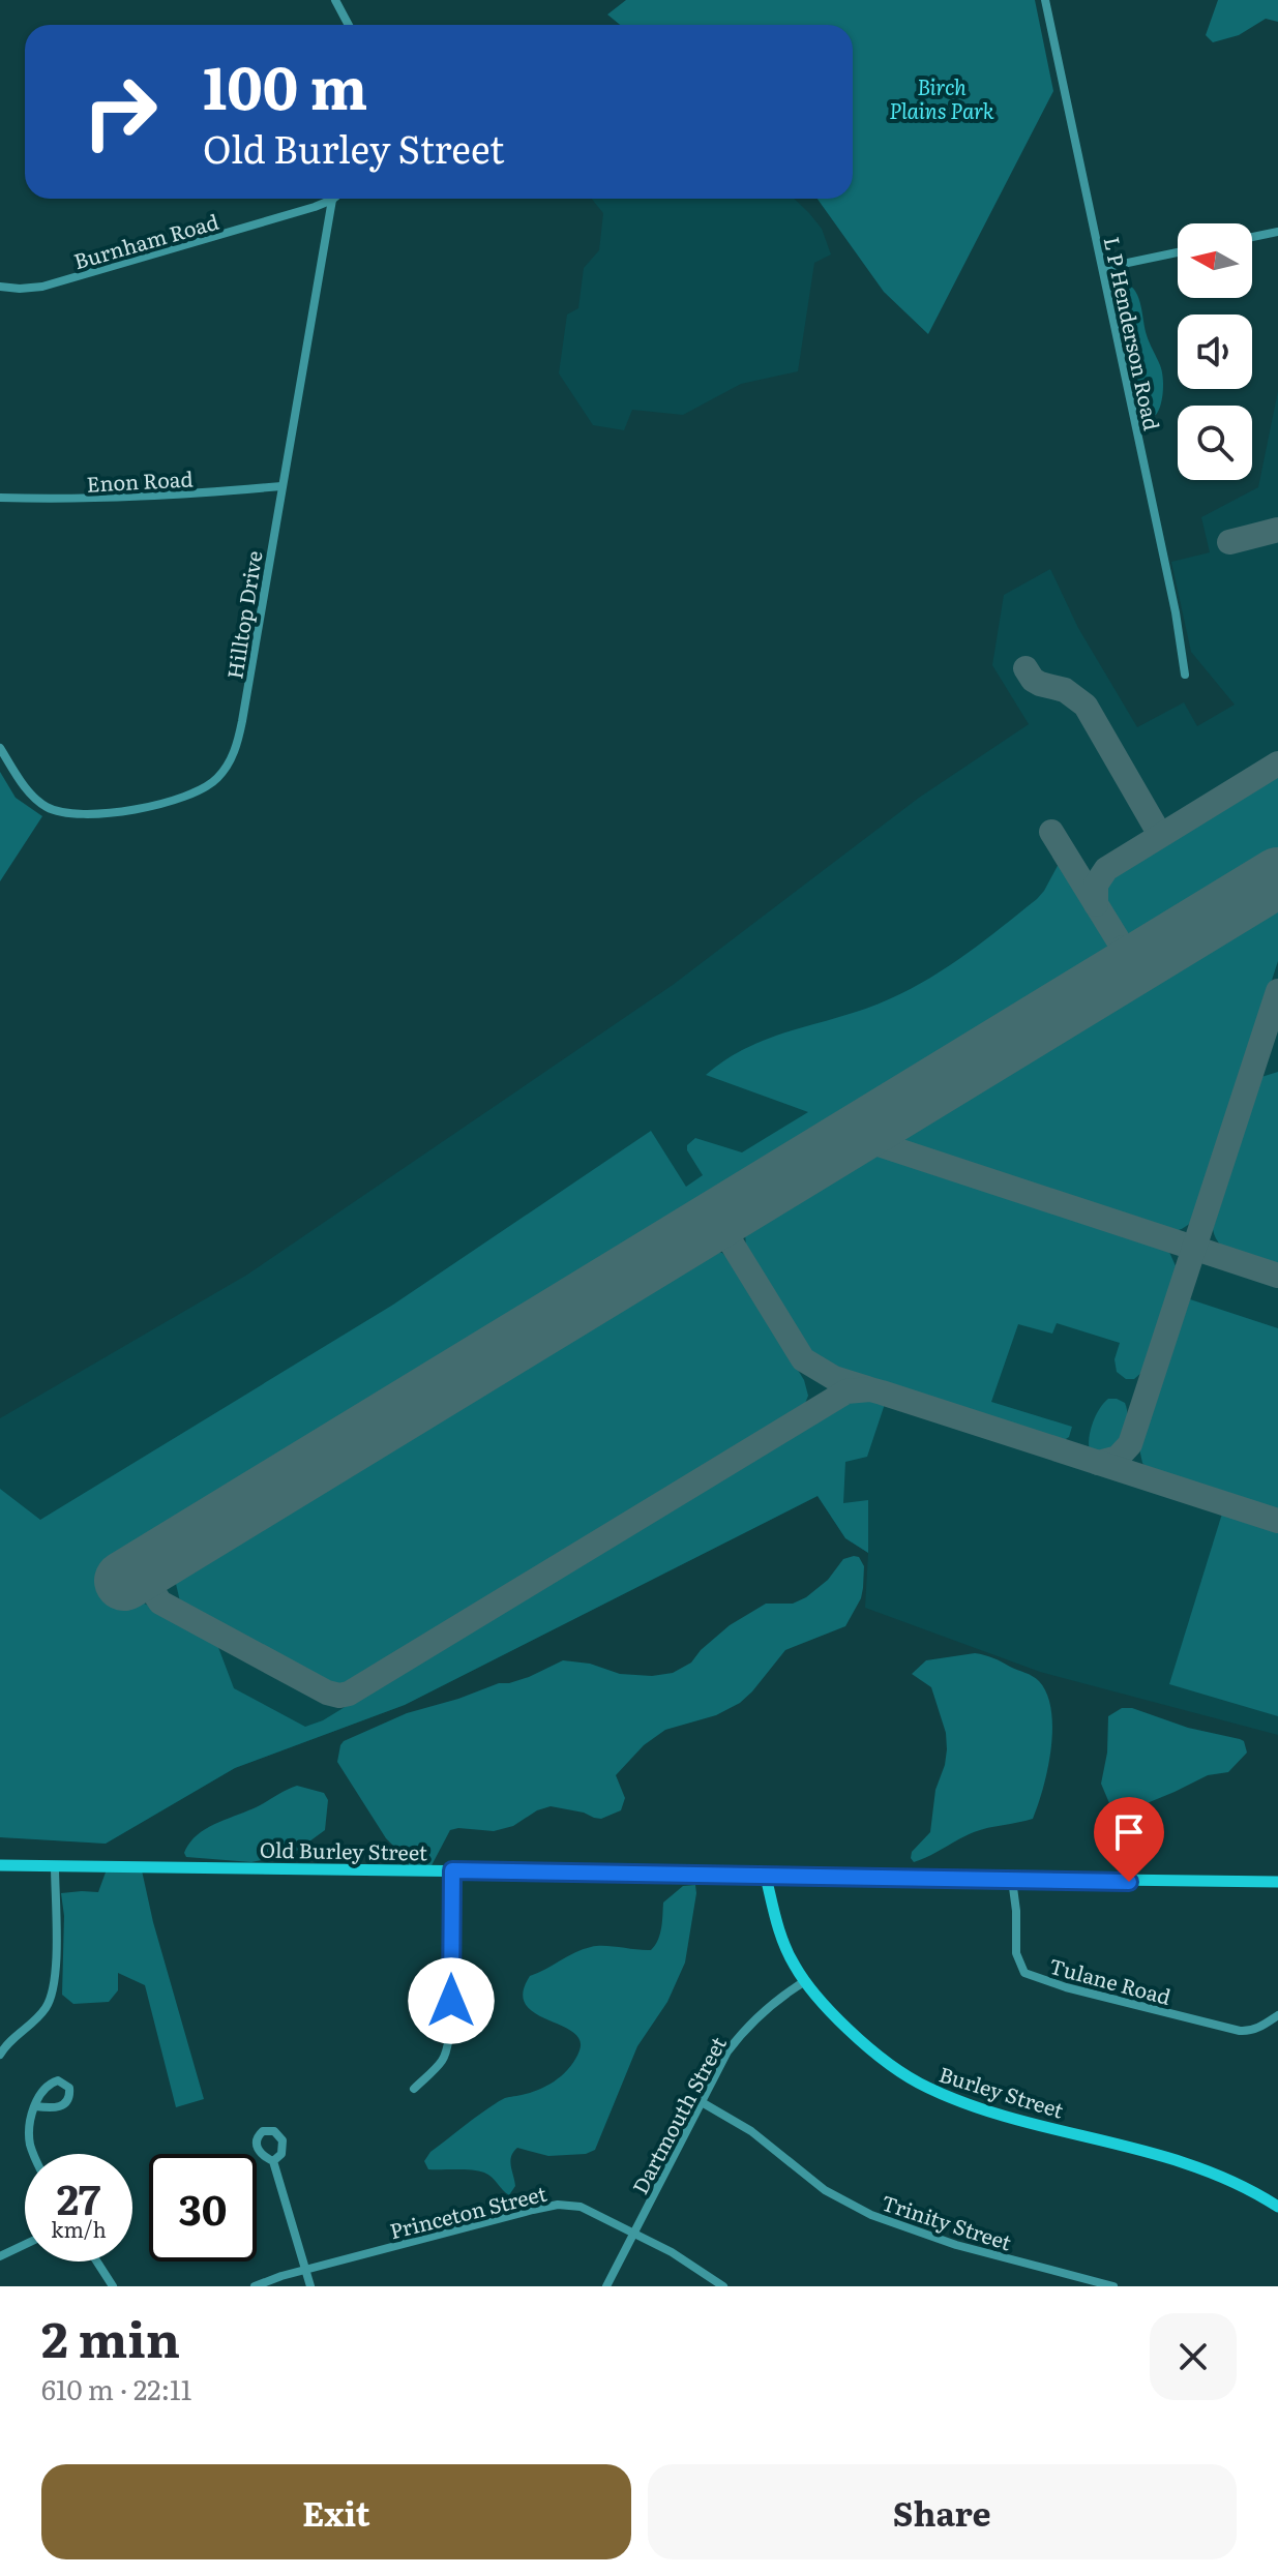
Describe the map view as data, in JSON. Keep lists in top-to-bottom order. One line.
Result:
{"streets":{"main road":["Old Burley Street","Burley Street"],"street":["Burnham Road","L P Henderson Road","Enon Road","Hilltop Drive","Tulane Road","Dartmouth Street","Princeton Street","Trinity Street"]},"crossings":[["Burnham Road","Hilltop Drive"],["Enon Road","Hilltop Drive"],["Old Burley Street","Tulane Road"],["Old Burley Street","Burley Street"],["Burley Street","Dartmouth Street"],["Dartmouth Street","Princeton Street"],["Dartmouth Street","Trinity Street"]],"parks":["Birch Plains Park"],"north":"left","page":{"turn":["100 m","Old Burley Street"],"speed":"27 km/h","limit":"30","heading":["2 min","610 m · 22:11"],"buttons":["Exit","Share"]}}
